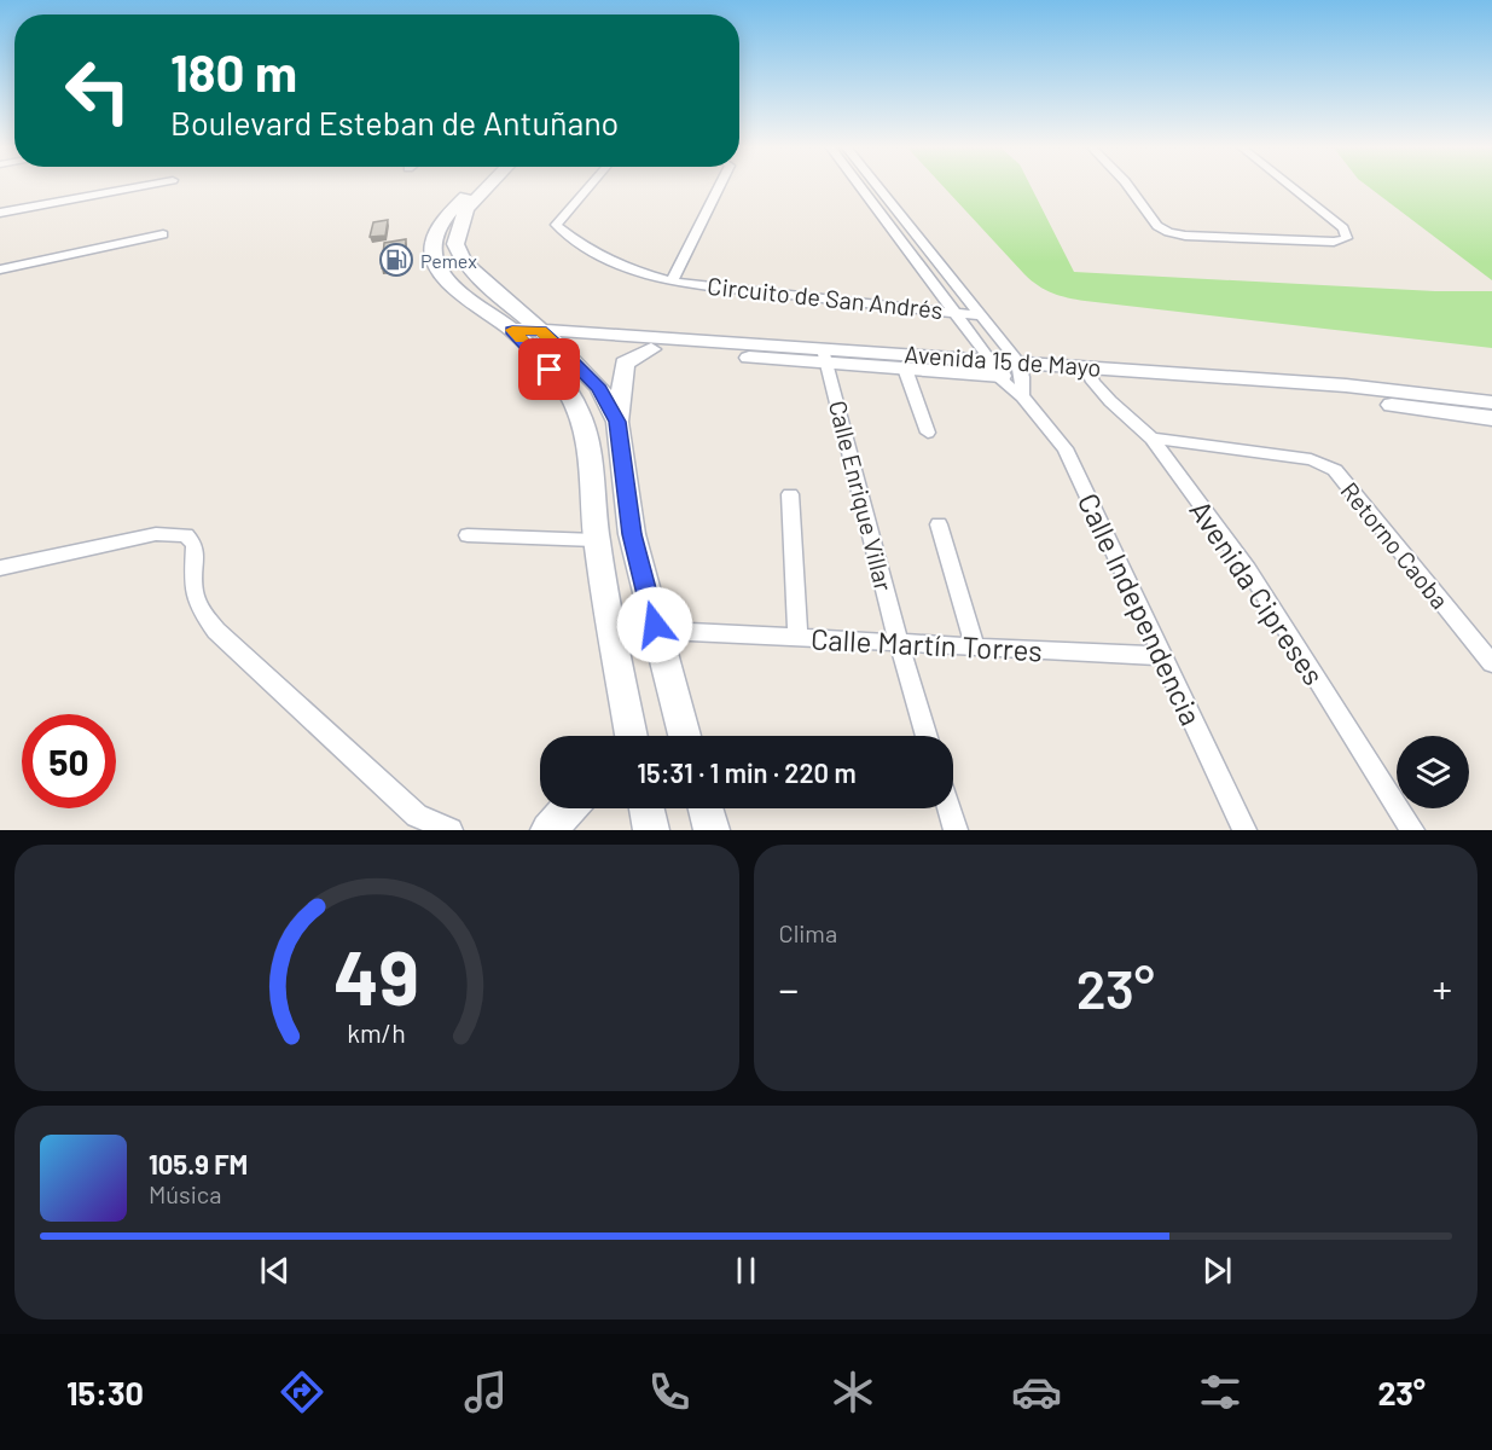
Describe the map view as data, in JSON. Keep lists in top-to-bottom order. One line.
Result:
{"streets":{"main road":["Avenida 15 de Mayo"],"street":["Circuito de San Andrés","Calle Enrique Villar","Retorno Caoba","Avenida Cipreses","Calle Independencia","Calle Martín Torres"]},"crossings":[["Circuito de San Andrés","Calle Independencia"],["Avenida 15 de Mayo","Calle Enrique Villar"],["Avenida 15 de Mayo","Avenida Cipreses"],["Avenida 15 de Mayo","Calle Independencia"],["Calle Enrique Villar","Calle Martín Torres"],["Retorno Caoba","Avenida Cipreses"],["Calle Independencia","Calle Martín Torres"]],"places":{"fuel station":["Pemex"]},"page":{"turn":["180 m","Boulevard Esteban de Antuñano"],"limit":"50","trip":"15:31 · 1 min · 220 m","tile":"Clima","heat":["−","23°","+"],"song":["105.9 FM","Música"],"tabs":["15:30","23°"],"gauge":["49","km/h"]}}
